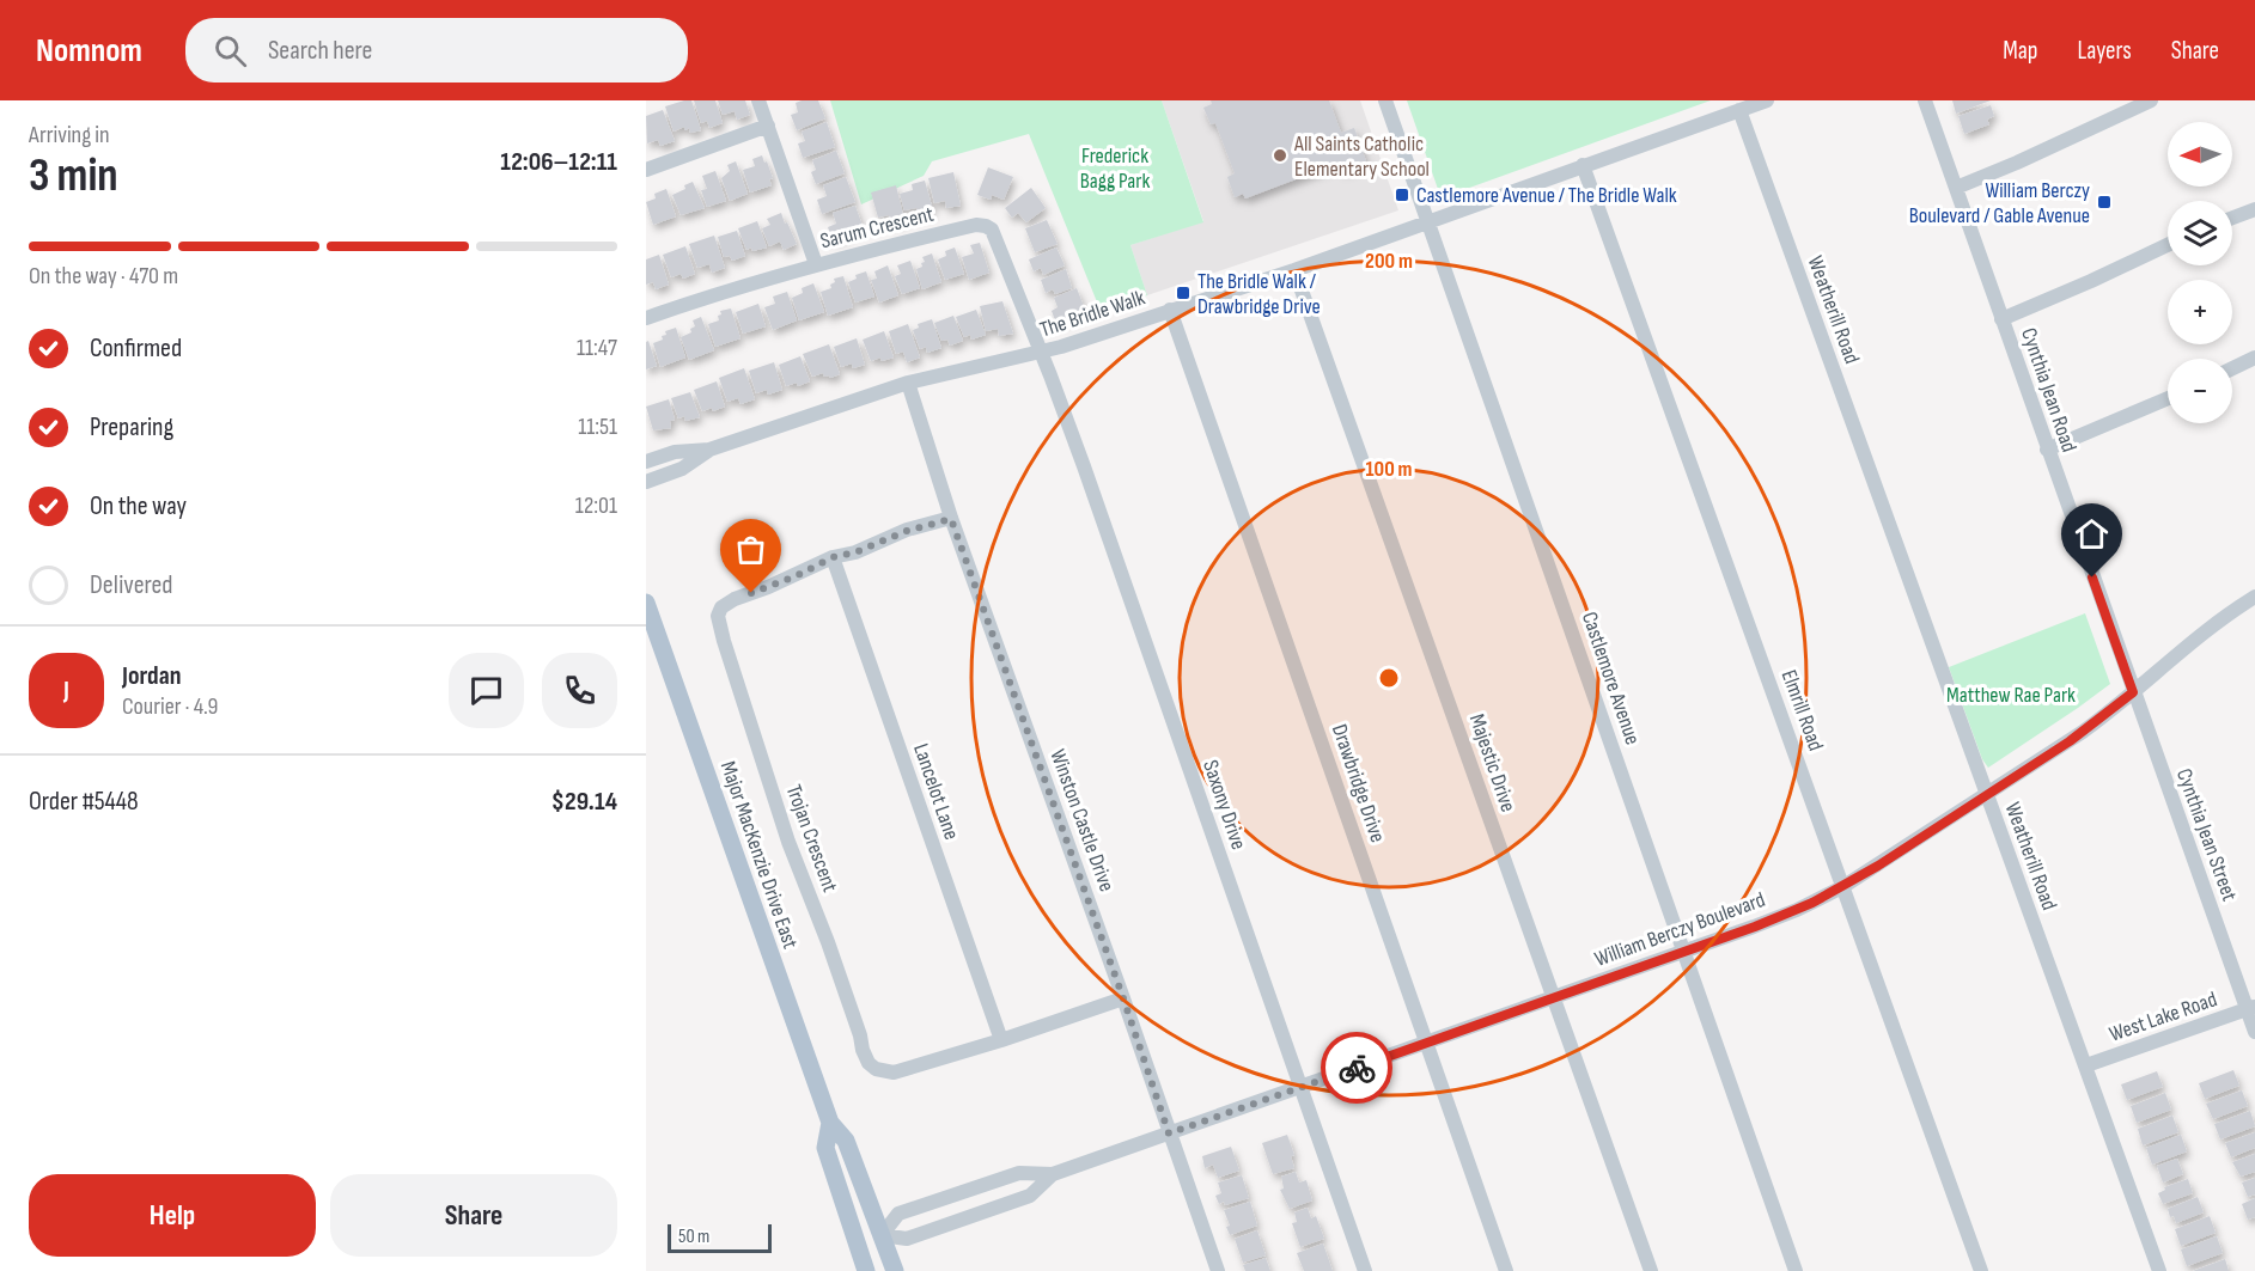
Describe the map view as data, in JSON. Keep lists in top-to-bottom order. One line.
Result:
{"streets":{"main road":["Major MacKenzie Drive East"],"street":["Sarum Crescent","Weatherill Road","The Bridle Walk","Cynthia Jean Road","Castlemore Avenue","Elmrill Road","Majestic Drive","Drawbridge Drive","Lancelot Lane","Saxony Drive","Winston Castle Drive","Cynthia Jean Street","Trojan Crescent","William Berczy Boulevard","West Lake Road"]},"crossings":[["Sarum Crescent","The Bridle Walk"],["Sarum Crescent","Saxony Drive"],["Weatherill Road","The Bridle Walk"],["Weatherill Road","William Berczy Boulevard"],["Weatherill Road","West Lake Road"],["The Bridle Walk","Castlemore Avenue"],["The Bridle Walk","Elmrill Road"],["The Bridle Walk","Majestic Drive"],["The Bridle Walk","Drawbridge Drive"],["The Bridle Walk","Saxony Drive"],["The Bridle Walk","Winston Castle Drive"],["Cynthia Jean Road","Cynthia Jean Street"],["Cynthia Jean Road","William Berczy Boulevard"],["Castlemore Avenue","William Berczy Boulevard"],["Elmrill Road","William Berczy Boulevard"],["Majestic Drive","William Berczy Boulevard"],["Drawbridge Drive","William Berczy Boulevard"],["Lancelot Lane","Trojan Crescent"],["Saxony Drive","William Berczy Boulevard"],["Winston Castle Drive","Trojan Crescent"],["Winston Castle Drive","William Berczy Boulevard"],["Cynthia Jean Street","William Berczy Boulevard"],["Cynthia Jean Street","West Lake Road"],["Major MacKenzie Drive East","William Berczy Boulevard"]],"parks":["Frederick Bagg Park","Matthew Rae Park"],"places":{"other":["All Saints Catholic Elementary School"],"transit":["Castlemore Avenue / The Bridle Walk","William Berczy Boulevard / Gable Avenue","The Bridle Walk / Drawbridge Drive"]},"scale_bar":"50 m","north":"left","page":{"header":"Nomnom","search":"Search here","nav":["Map","Layers","Share"],"heading":["3 min","Arriving in","12:06–12:11"],"panel":["Jordan","Courier · 4.9","Order #5448","$29.14"],"map_buttons":["+","−"],"bar":"On the way · 470 m","list":[["Confirmed","11:47"],["Preparing","11:51"],["On the way","12:01"],"Delivered"],"round":"J","buttons":["Help","Share"],"scale":"50 m"},"rings":["200 m","100 m"]}
